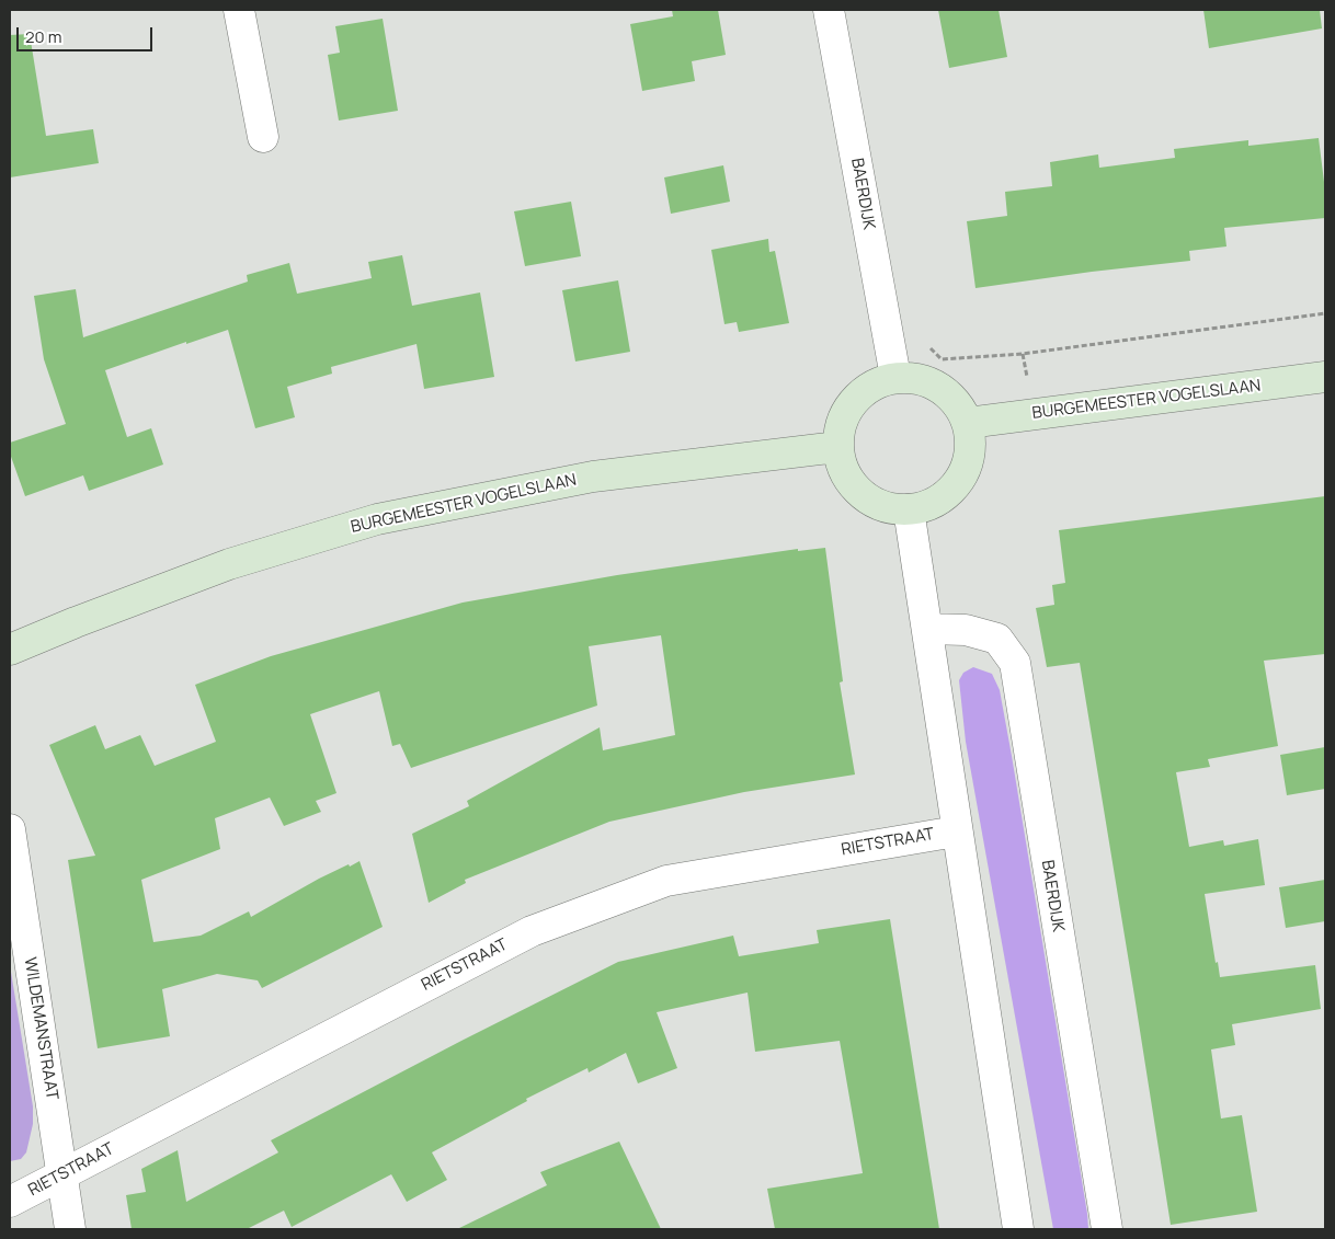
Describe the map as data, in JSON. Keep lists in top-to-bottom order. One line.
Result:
{"streets":{"street":["BAERDIJK","BURGEMEESTER VOGELSLAAN","RIETSTRAAT","WILDEMANSTRAAT"]},"crossings":[["BAERDIJK","BURGEMEESTER VOGELSLAAN"],["RIETSTRAAT","WILDEMANSTRAAT"]],"scale_bar":"20 m"}
